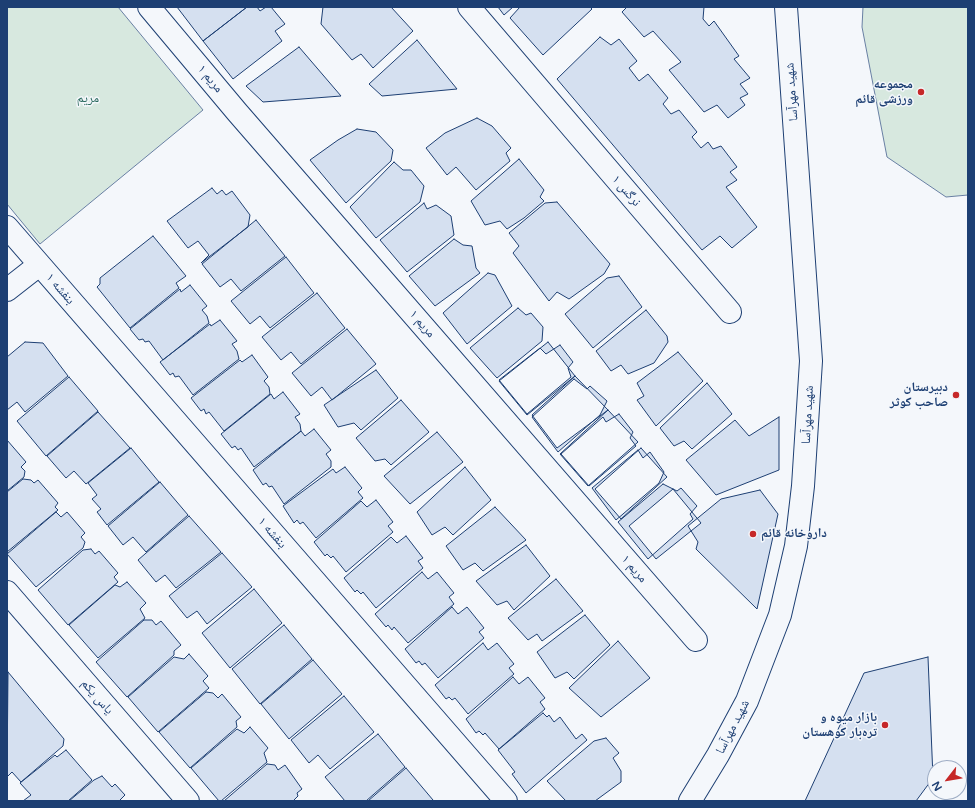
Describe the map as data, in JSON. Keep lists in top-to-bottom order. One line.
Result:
{"streets":{"street":["مریم ۱","شهید مهرآسا","نرگس ۱","بنفشه ۱","یاس یکم"]},"parks":["مریم"],"places":["مجموعه ورزشی قائم","دبيرستان صاحب كوثر","داروخانه قائم","بازار میوه و تره‌بار کوهستان"],"north":"bottom left"}
